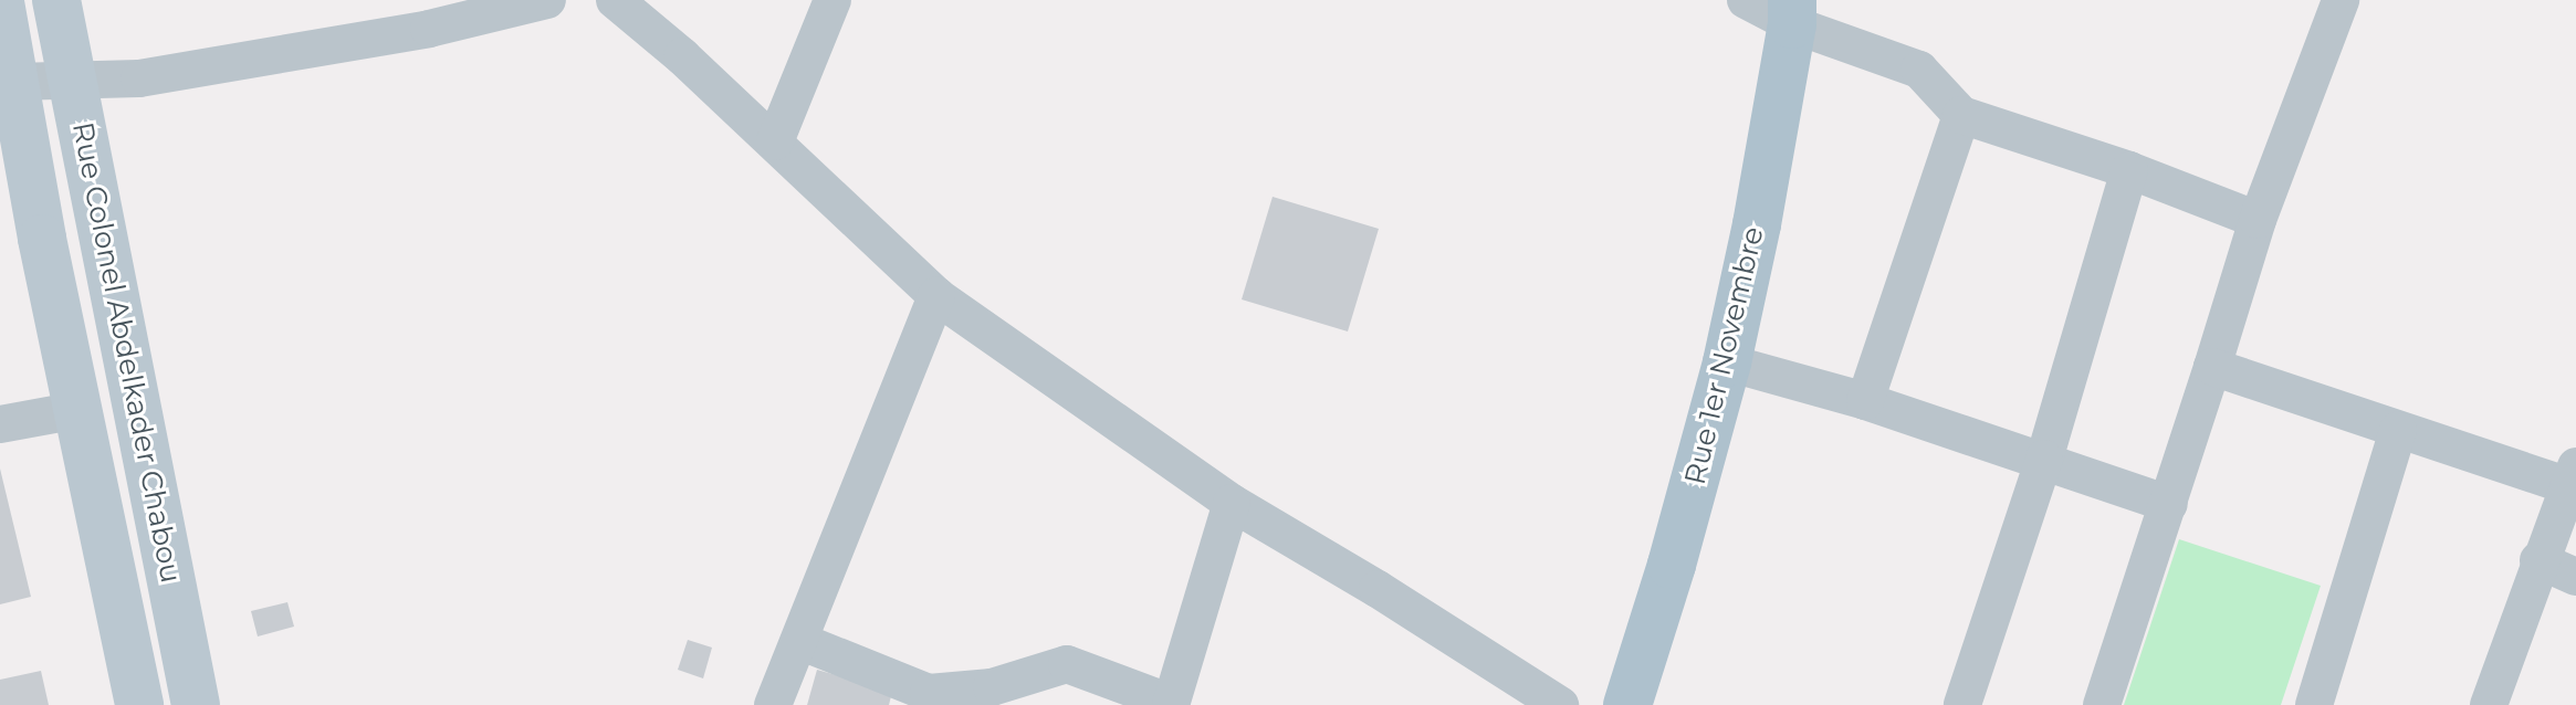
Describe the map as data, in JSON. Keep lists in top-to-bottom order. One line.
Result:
{"streets":{"main road":["Rue Colonel Abdelkader Chabou","Rue 1er Novembre"]}}
